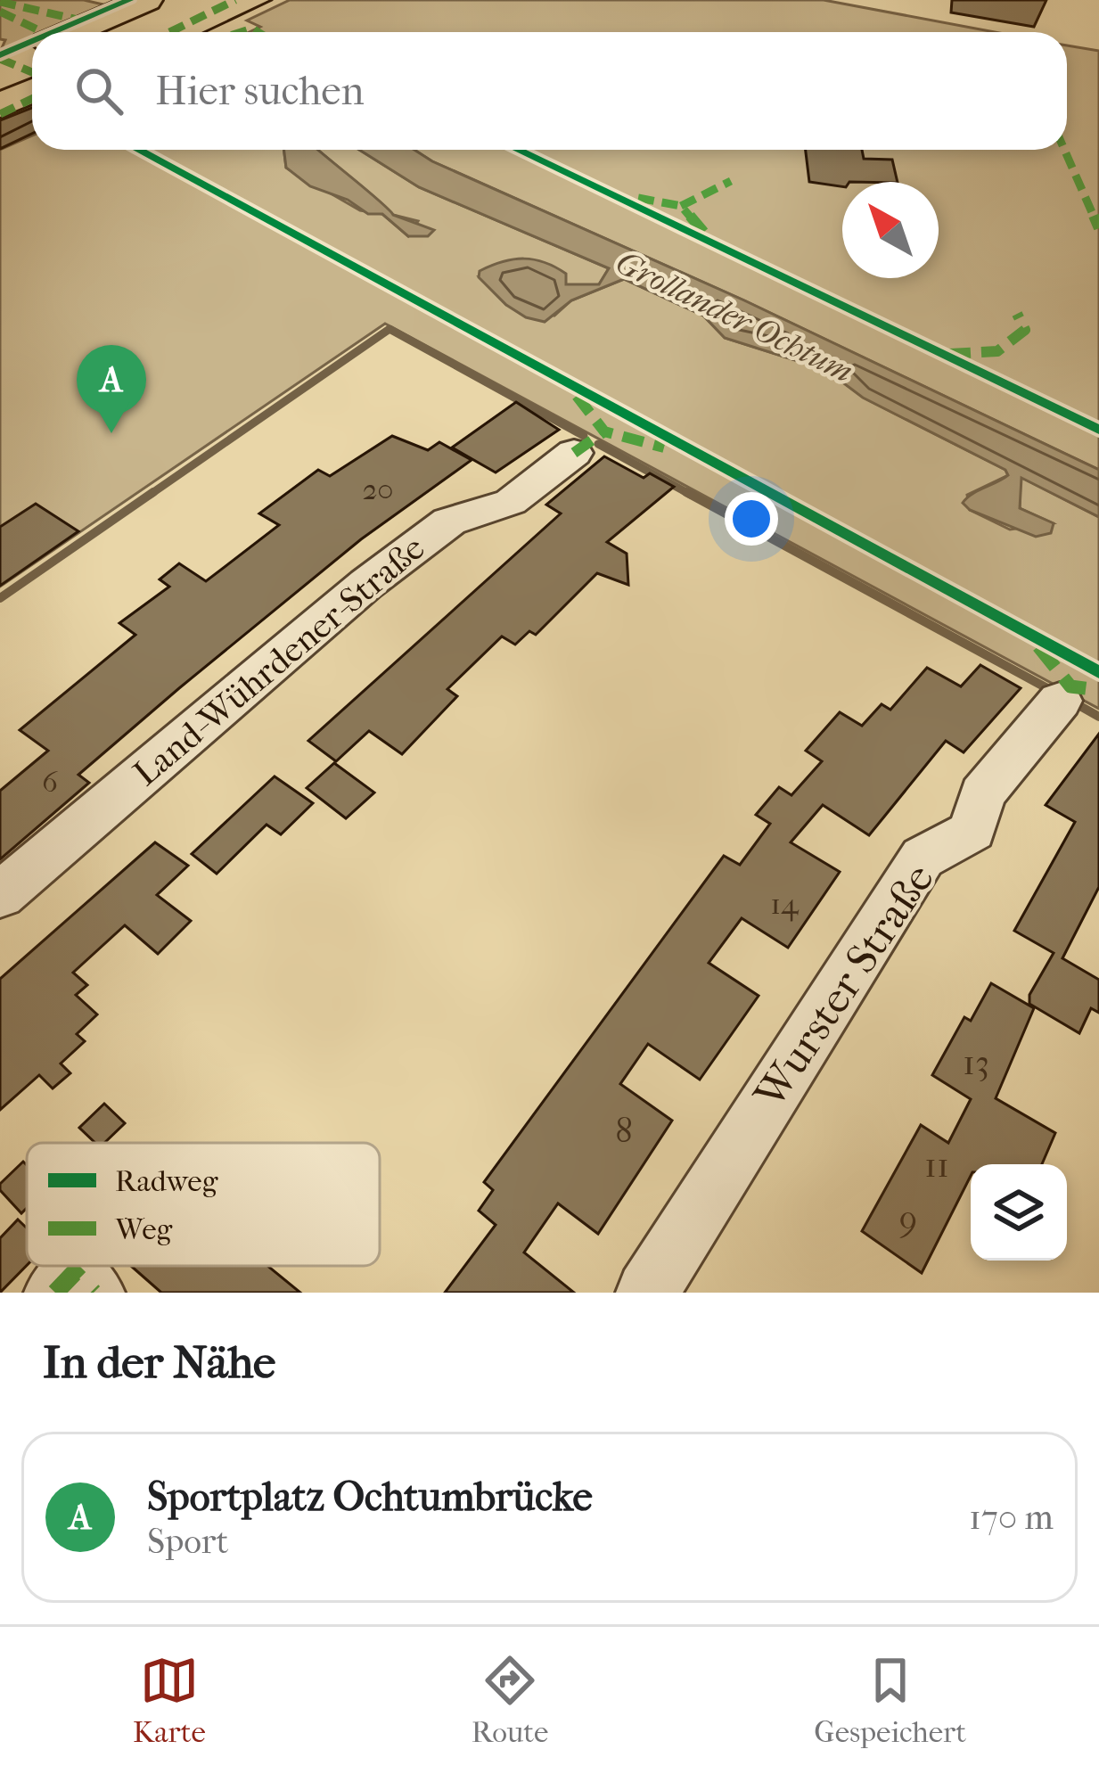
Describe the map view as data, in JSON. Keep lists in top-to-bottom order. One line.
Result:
{"streets":{"street":["Land-Wührdener-Straße","Wurster Straße"]},"water":["Grollander Ochtum"],"house_numbers":["20","6","14","13","8","11","9"],"legend":["Radweg","Weg"],"north":"top left","page":{"search":"Hier suchen","pins":"A","heading":"In der Nähe","list":[{"mark":"A","name":"Sportplatz Ochtumbrücke","note":"Sport","value":"170 m"}],"nav":["Karte","Route","Gespeichert"]}}
